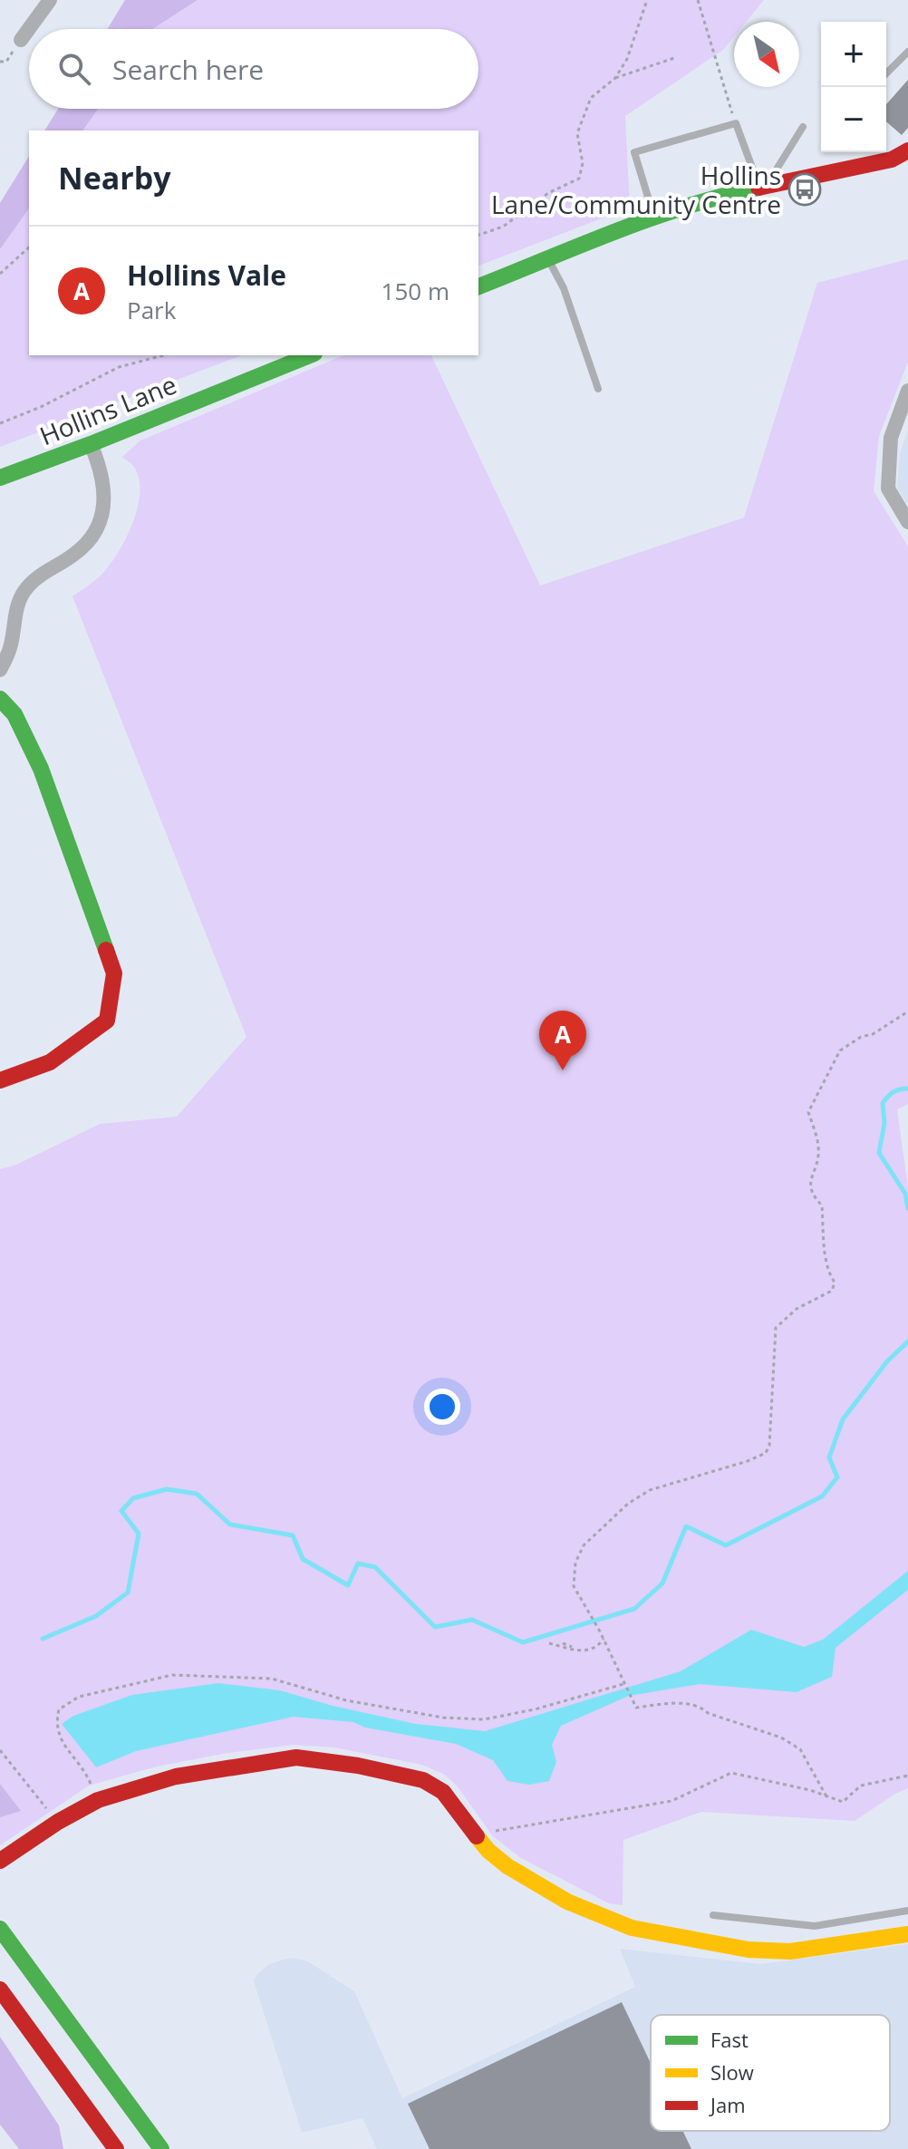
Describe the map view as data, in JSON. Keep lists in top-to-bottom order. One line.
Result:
{"streets":{"main road":["Hollins Lane"]},"places":{"bus stop":["Hollins Lane/Community Centre"]},"legend":["Fast","Slow","Jam"],"north":"bottom right","page":{"map_buttons":["+","−"],"search":"Search here","heading":"Nearby","list":[{"mark":"A","name":"Hollins Vale","note":"Park","value":"150 m"}],"pins":"A"}}
